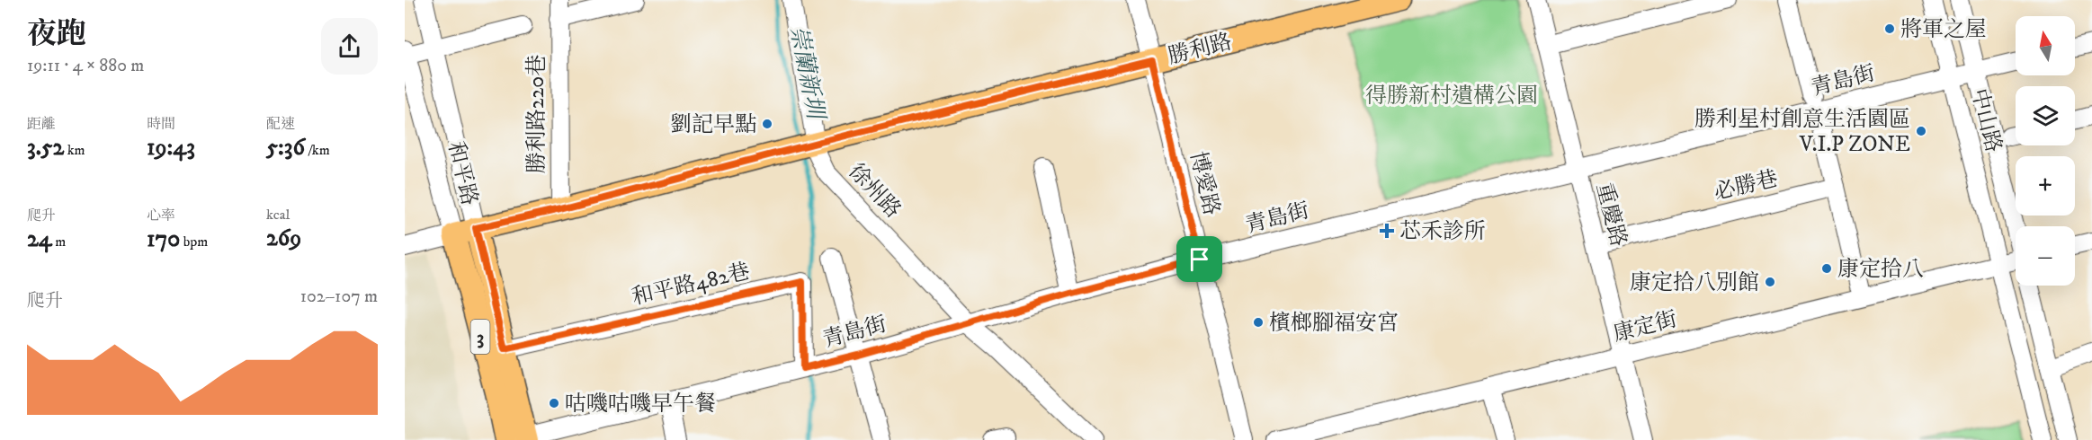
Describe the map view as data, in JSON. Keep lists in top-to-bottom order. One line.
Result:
{"streets":{"main road":["勝利路","和平路","3"],"street":["青島街","勝利路220巷","中山路","博愛路","必勝巷","徐州路","重慶路","和平路482巷","康定街"]},"crossings":[["勝利路","勝利路220巷"],["勝利路","和平路"],["勝利路","博愛路"],["勝利路","徐州路"],["青島街","中山路"],["青島街","和平路"],["青島街","博愛路"],["青島街","徐州路"],["青島街","重慶路"],["青島街","和平路482巷"],["中山路","康定街"],["和平路","和平路482巷"],["重慶路","康定街"]],"water":["崇蘭新圳"],"parks":["得勝新村遺構公園"],"places":{"other":["將軍之屋","劉記早點","勝利星村創意生活園區 V.I.P ZONE","康定拾八","康定拾八別館","檳榔腳福安宮","咕嘰咕嘰早午餐"],"health":["芯禾診所"]},"north":"top","page":{"heading":["夜跑","19:11 · 4 × 880 m"],"map_buttons":["+","−"],"stats":[["距離","3.52 km"],["時間","19:43"],["配速","5:36 /km"],["爬升","24 m"],["心率","170 bpm"],["kcal","269"]],"chart":["爬升","102–107 m"]}}
